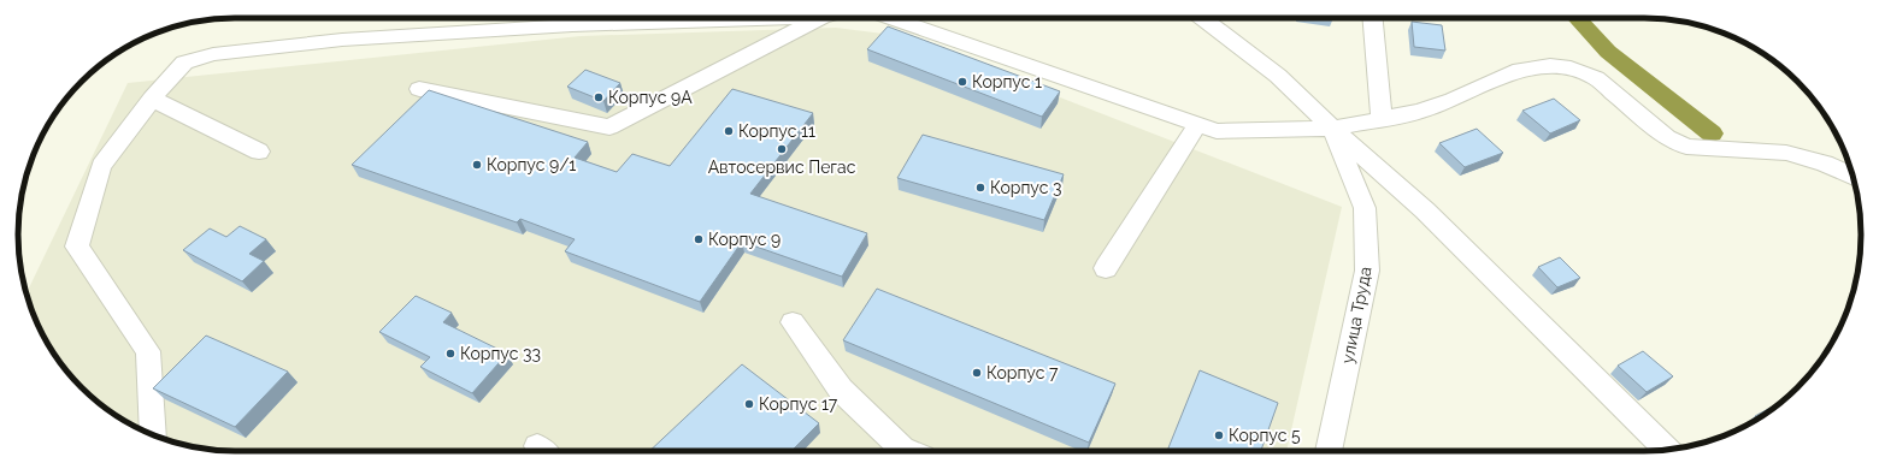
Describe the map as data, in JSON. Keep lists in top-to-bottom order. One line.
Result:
{"streets":{"street":["улица Труда"]},"places":["Корпус 1","Корпус 9А","Корпус 11","Автосервис Пегас","Корпус 9/1","Корпус 3","Корпус 9","Корпус 33","Корпус 7","Корпус 17","Корпус 5"]}
